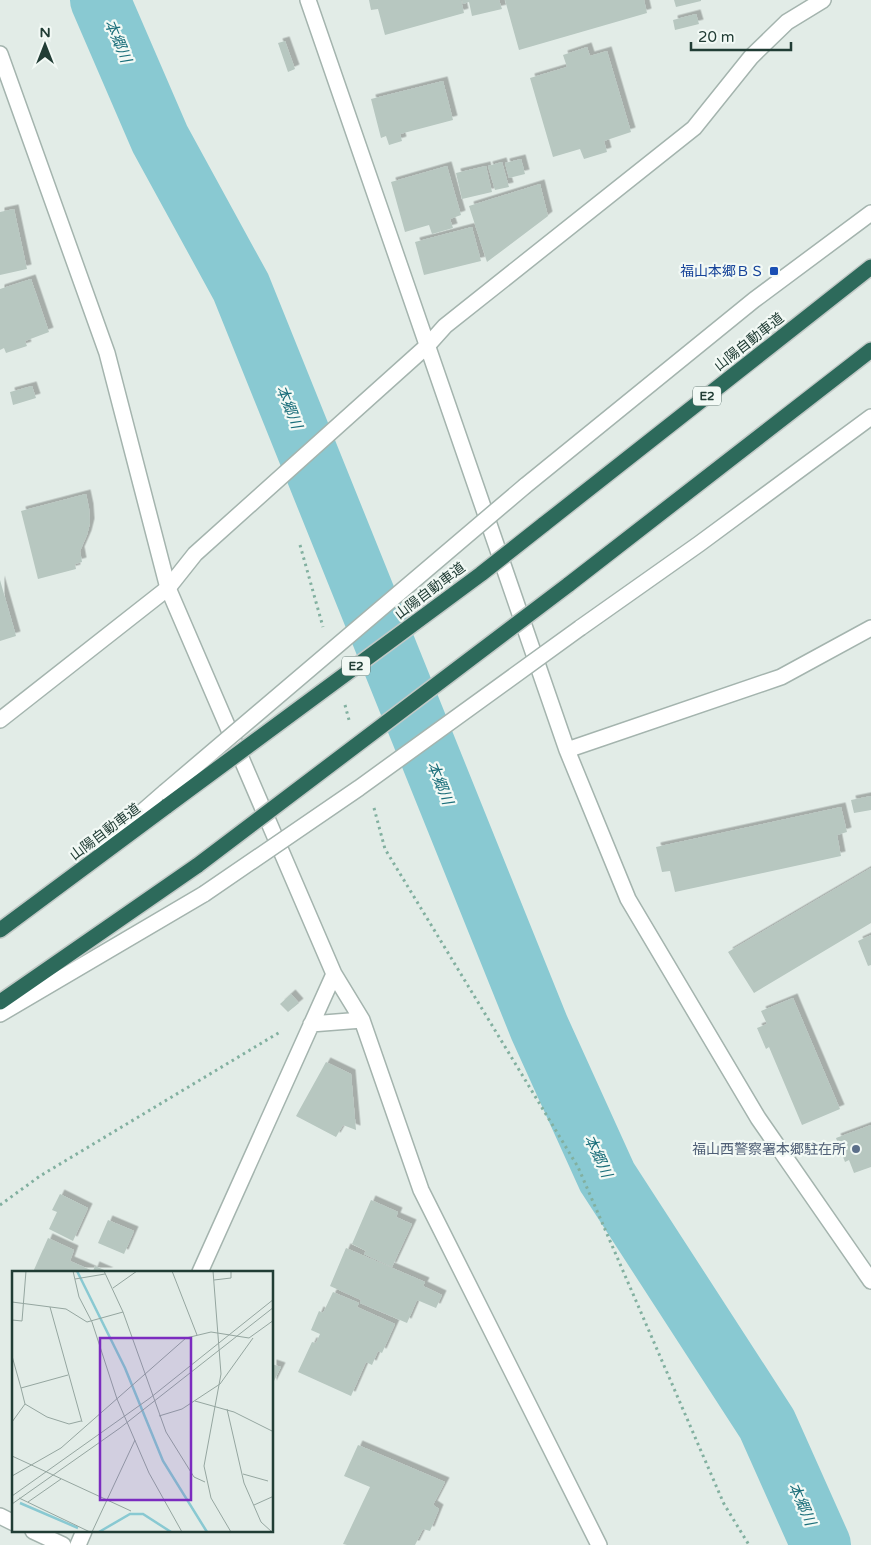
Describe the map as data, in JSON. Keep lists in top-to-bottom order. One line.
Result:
{"streets":{"highway":["山陽自動車道","E2"]},"water":["本郷川"],"places":{"transit":["福山本郷ＢＳ"],"other":["福山西警察署本郷駐在所"]},"scale_bar":"20 m","north":"top"}
